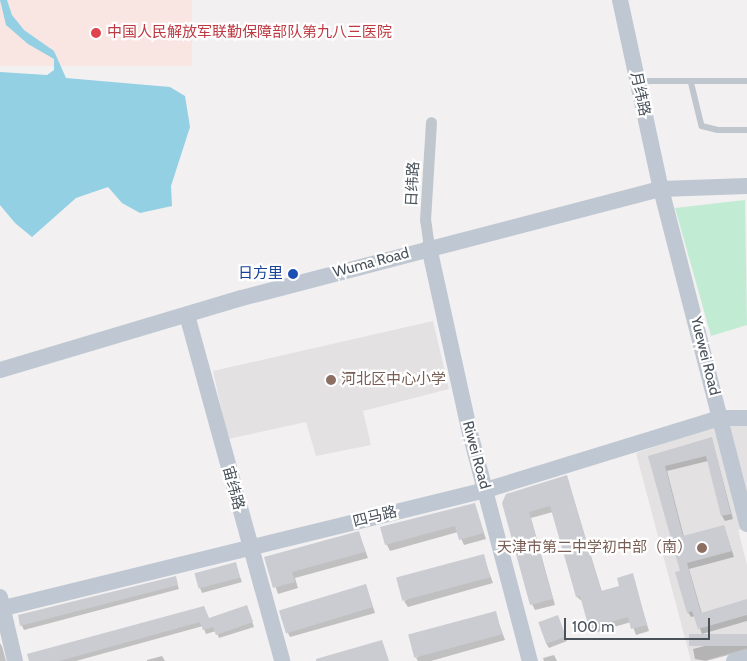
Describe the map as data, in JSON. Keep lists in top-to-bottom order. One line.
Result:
{"streets":{"street":["月纬路","日纬路","Wuma Road","Yuewei Road","Riwei Road","宙纬路","四马路"]},"crossings":[["月纬路","Wuma Road"],["月纬路","Yuewei Road"],["日纬路","Wuma Road"],["日纬路","Riwei Road"],["Wuma Road","Yuewei Road"],["Wuma Road","Riwei Road"],["Wuma Road","宙纬路"],["Yuewei Road","四马路"],["Riwei Road","四马路"],["宙纬路","四马路"]],"places":["中国人民解放军联勤保障部队第九八三医院","日方里","河北区中心小学","天津市第二中学初中部（南）"],"scale_bar":"100 m"}
